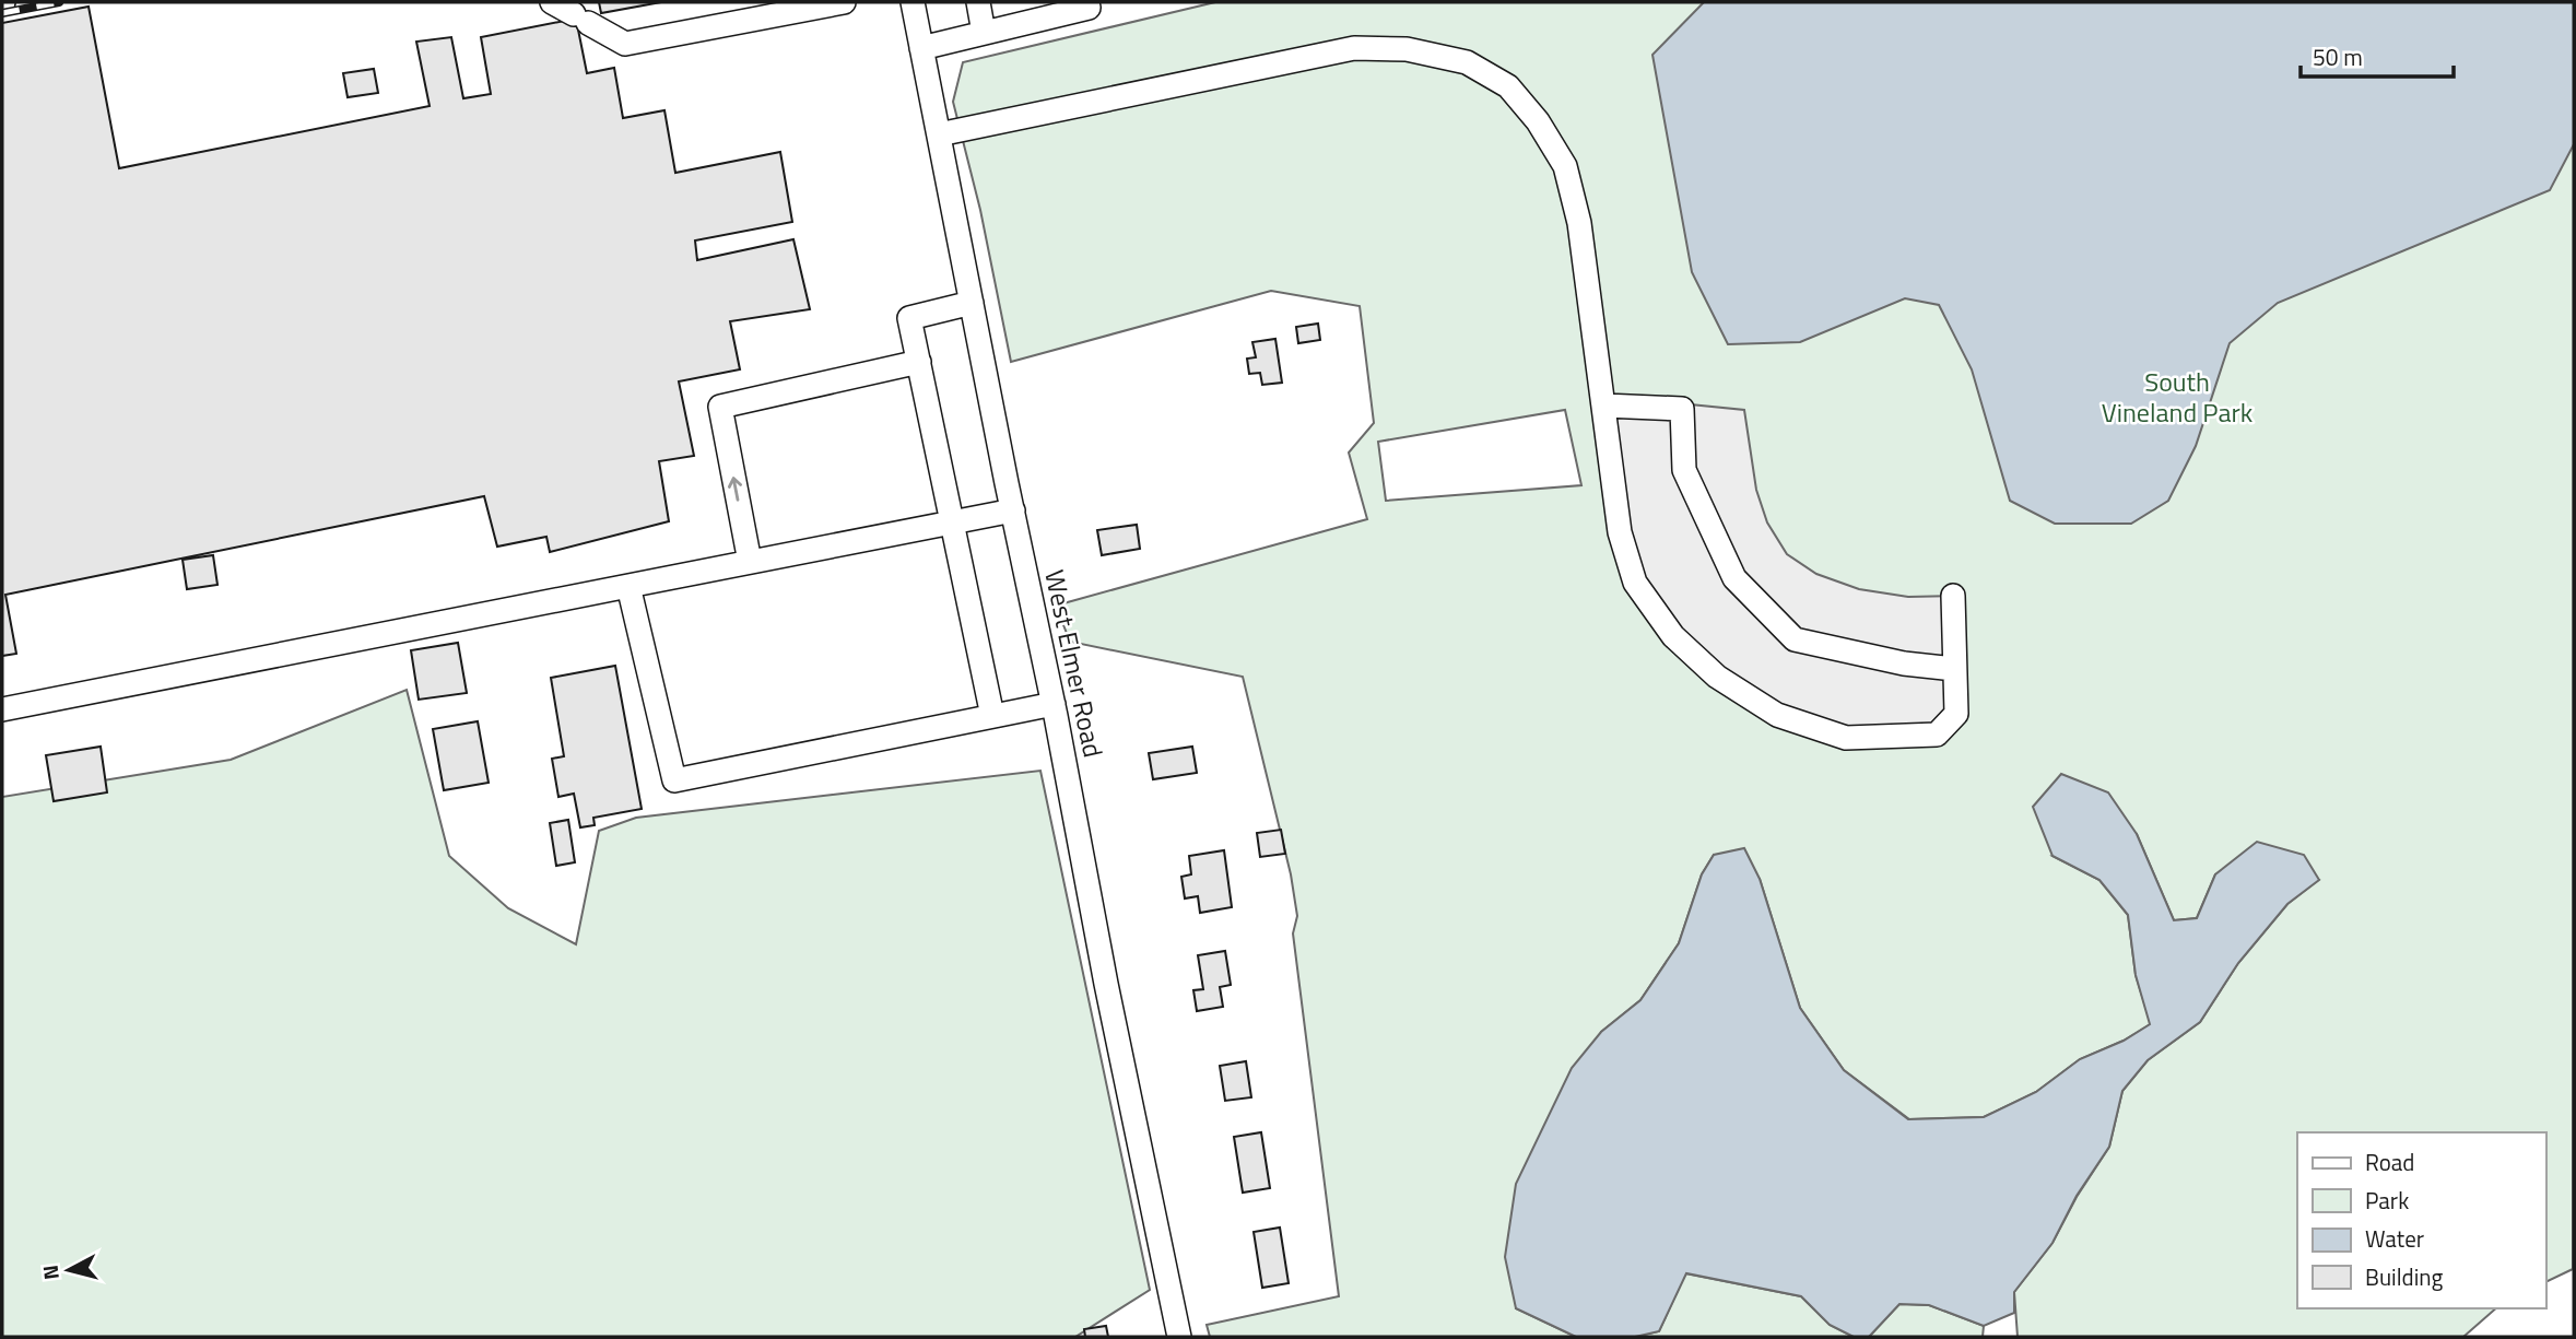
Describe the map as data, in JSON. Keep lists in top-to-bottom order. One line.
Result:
{"streets":{"street":["West Elmer Road"]},"parks":["South Vineland Park"],"legend":["Road","Park","Water","Building"],"scale_bar":"50 m","north":"left"}
